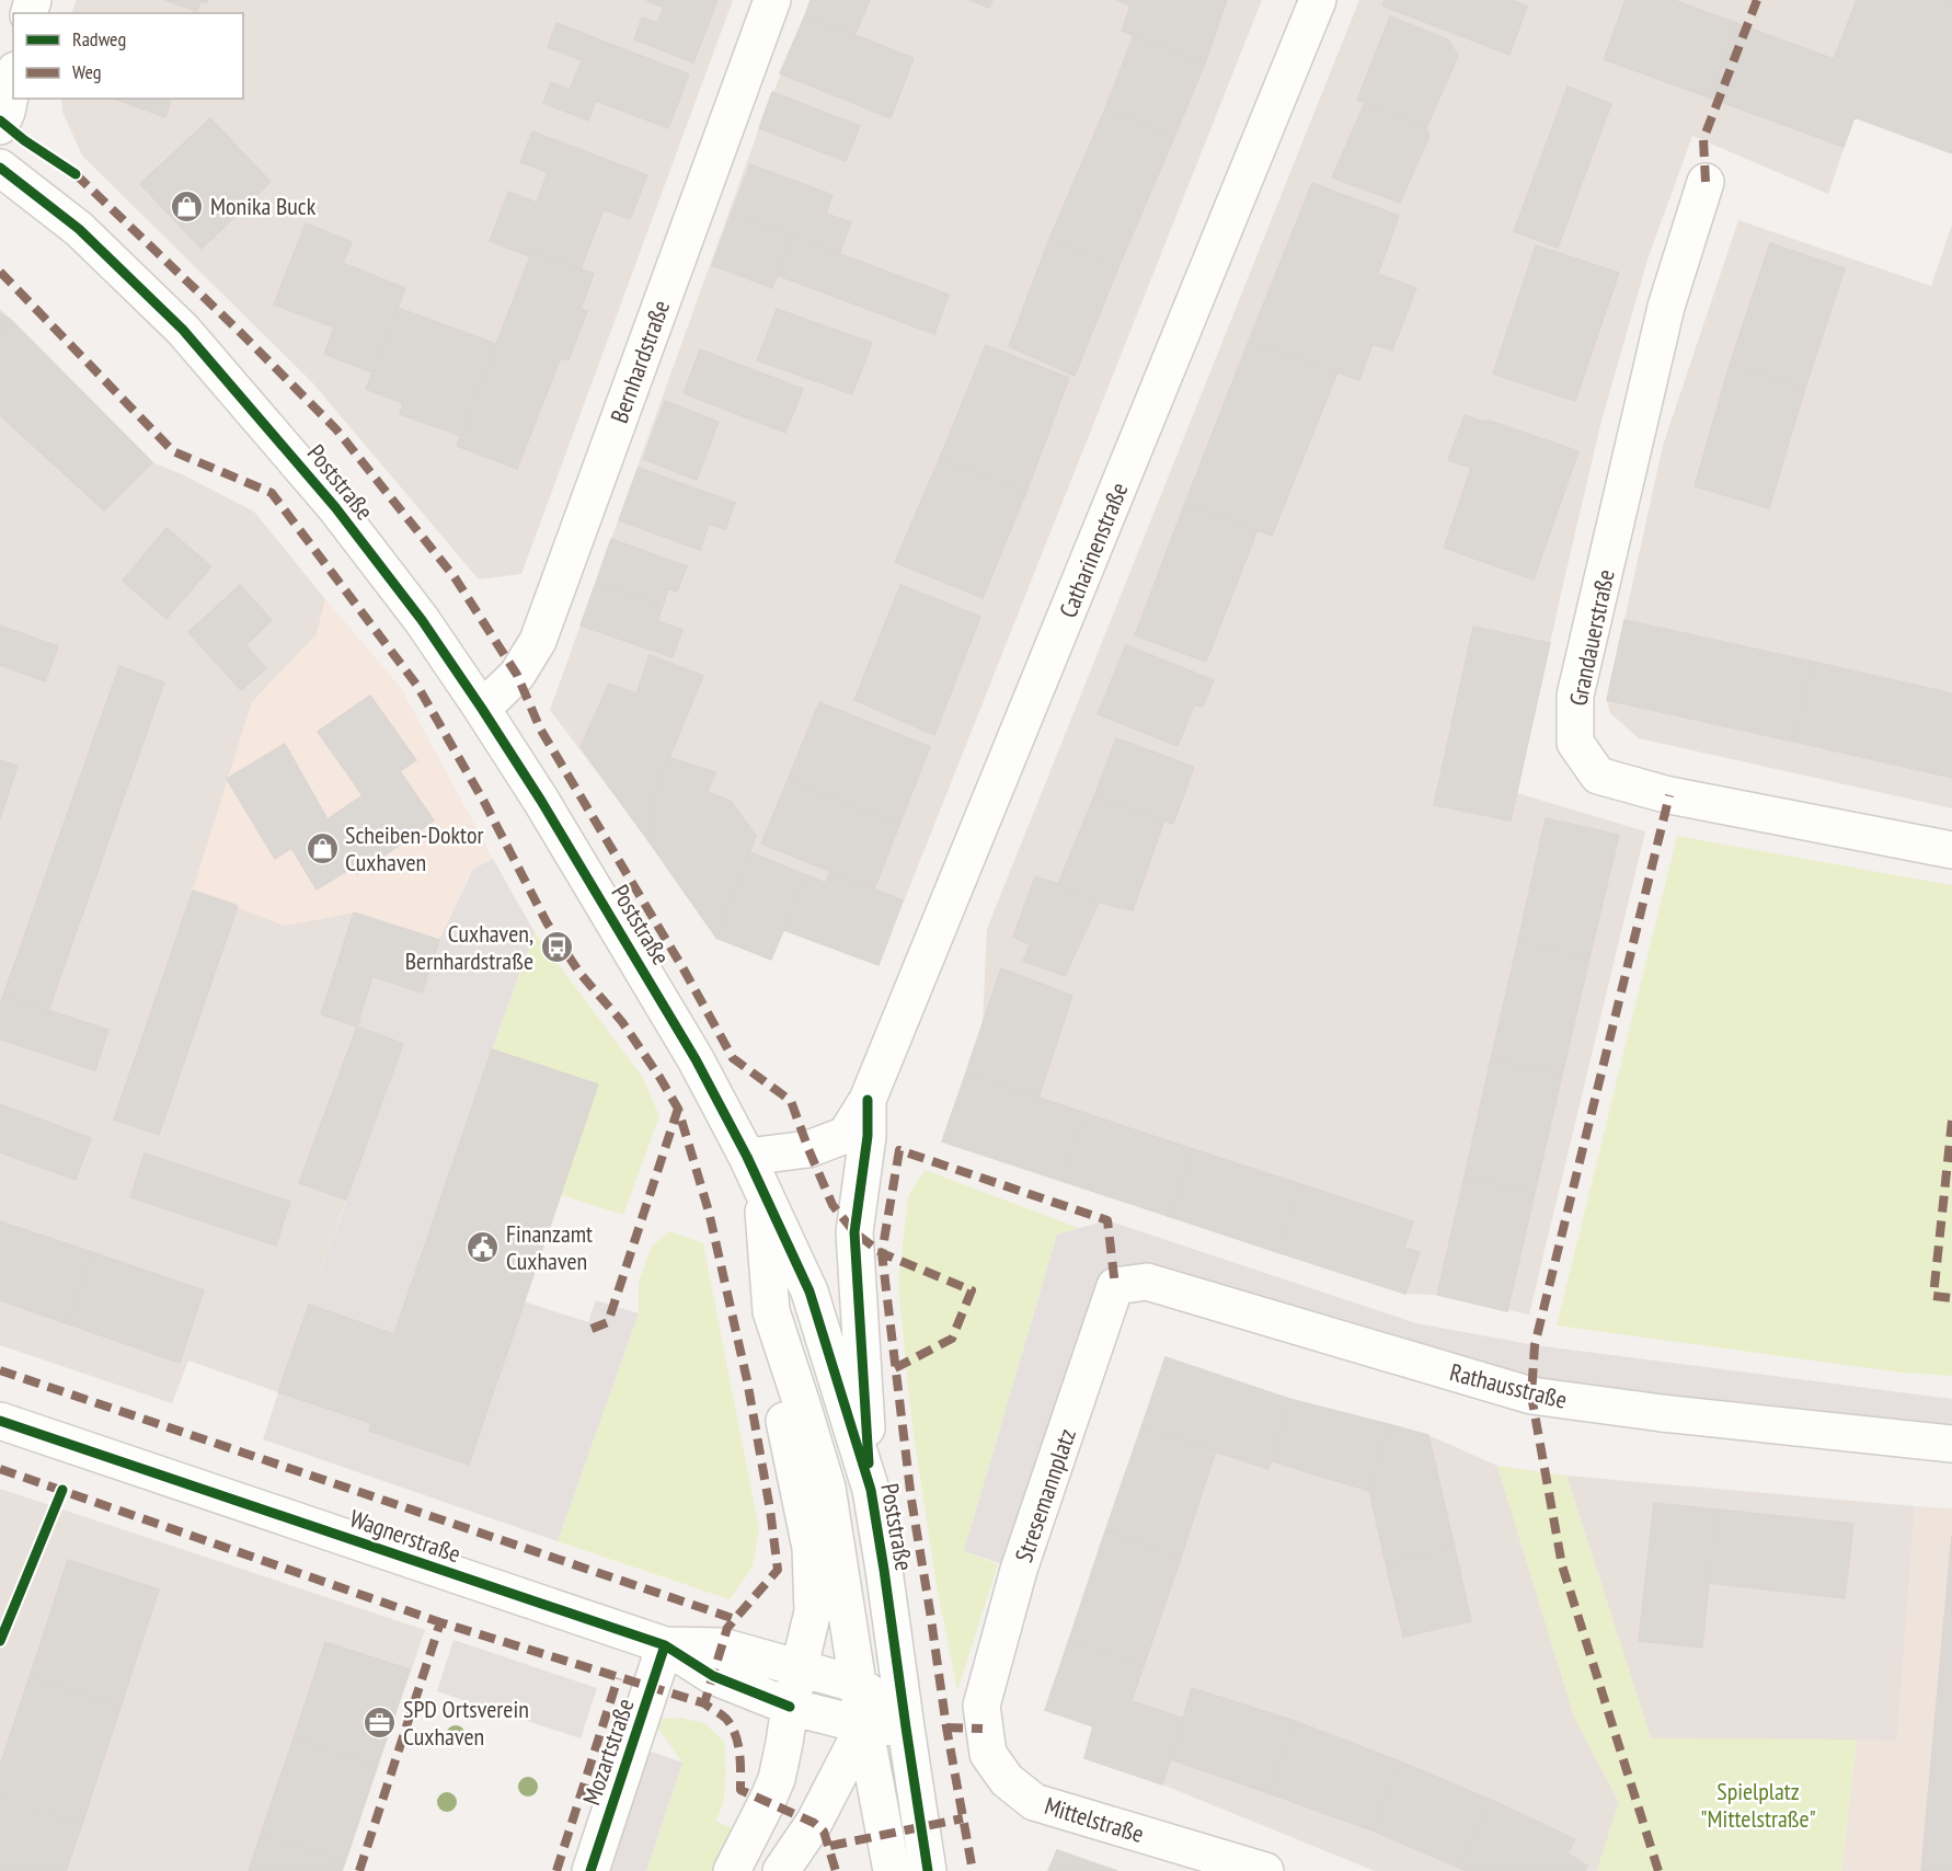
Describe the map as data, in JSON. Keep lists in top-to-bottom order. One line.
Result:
{"streets":{"street":["Bernhardstraße","Poststraße","Catharinenstraße","Grandauerstraße","Rathausstraße","Stresemannplatz","Wagnerstraße","Mozartstraße","Mittelstraße"]},"crossings":[["Bernhardstraße","Poststraße"],["Poststraße","Catharinenstraße"],["Poststraße","Wagnerstraße"],["Rathausstraße","Stresemannplatz"],["Stresemannplatz","Mittelstraße"],["Wagnerstraße","Mozartstraße"]],"parks":["Spielplatz \"Mittelstraße\""],"places":{"shop":["Monika Buck","Scheiben-Doktor Cuxhaven"],"bus stop":["Cuxhaven, Bernhardstraße"],"public building":["Finanzamt Cuxhaven"],"office":["SPD Ortsverein Cuxhaven"]},"legend":["Radweg","Weg"]}
